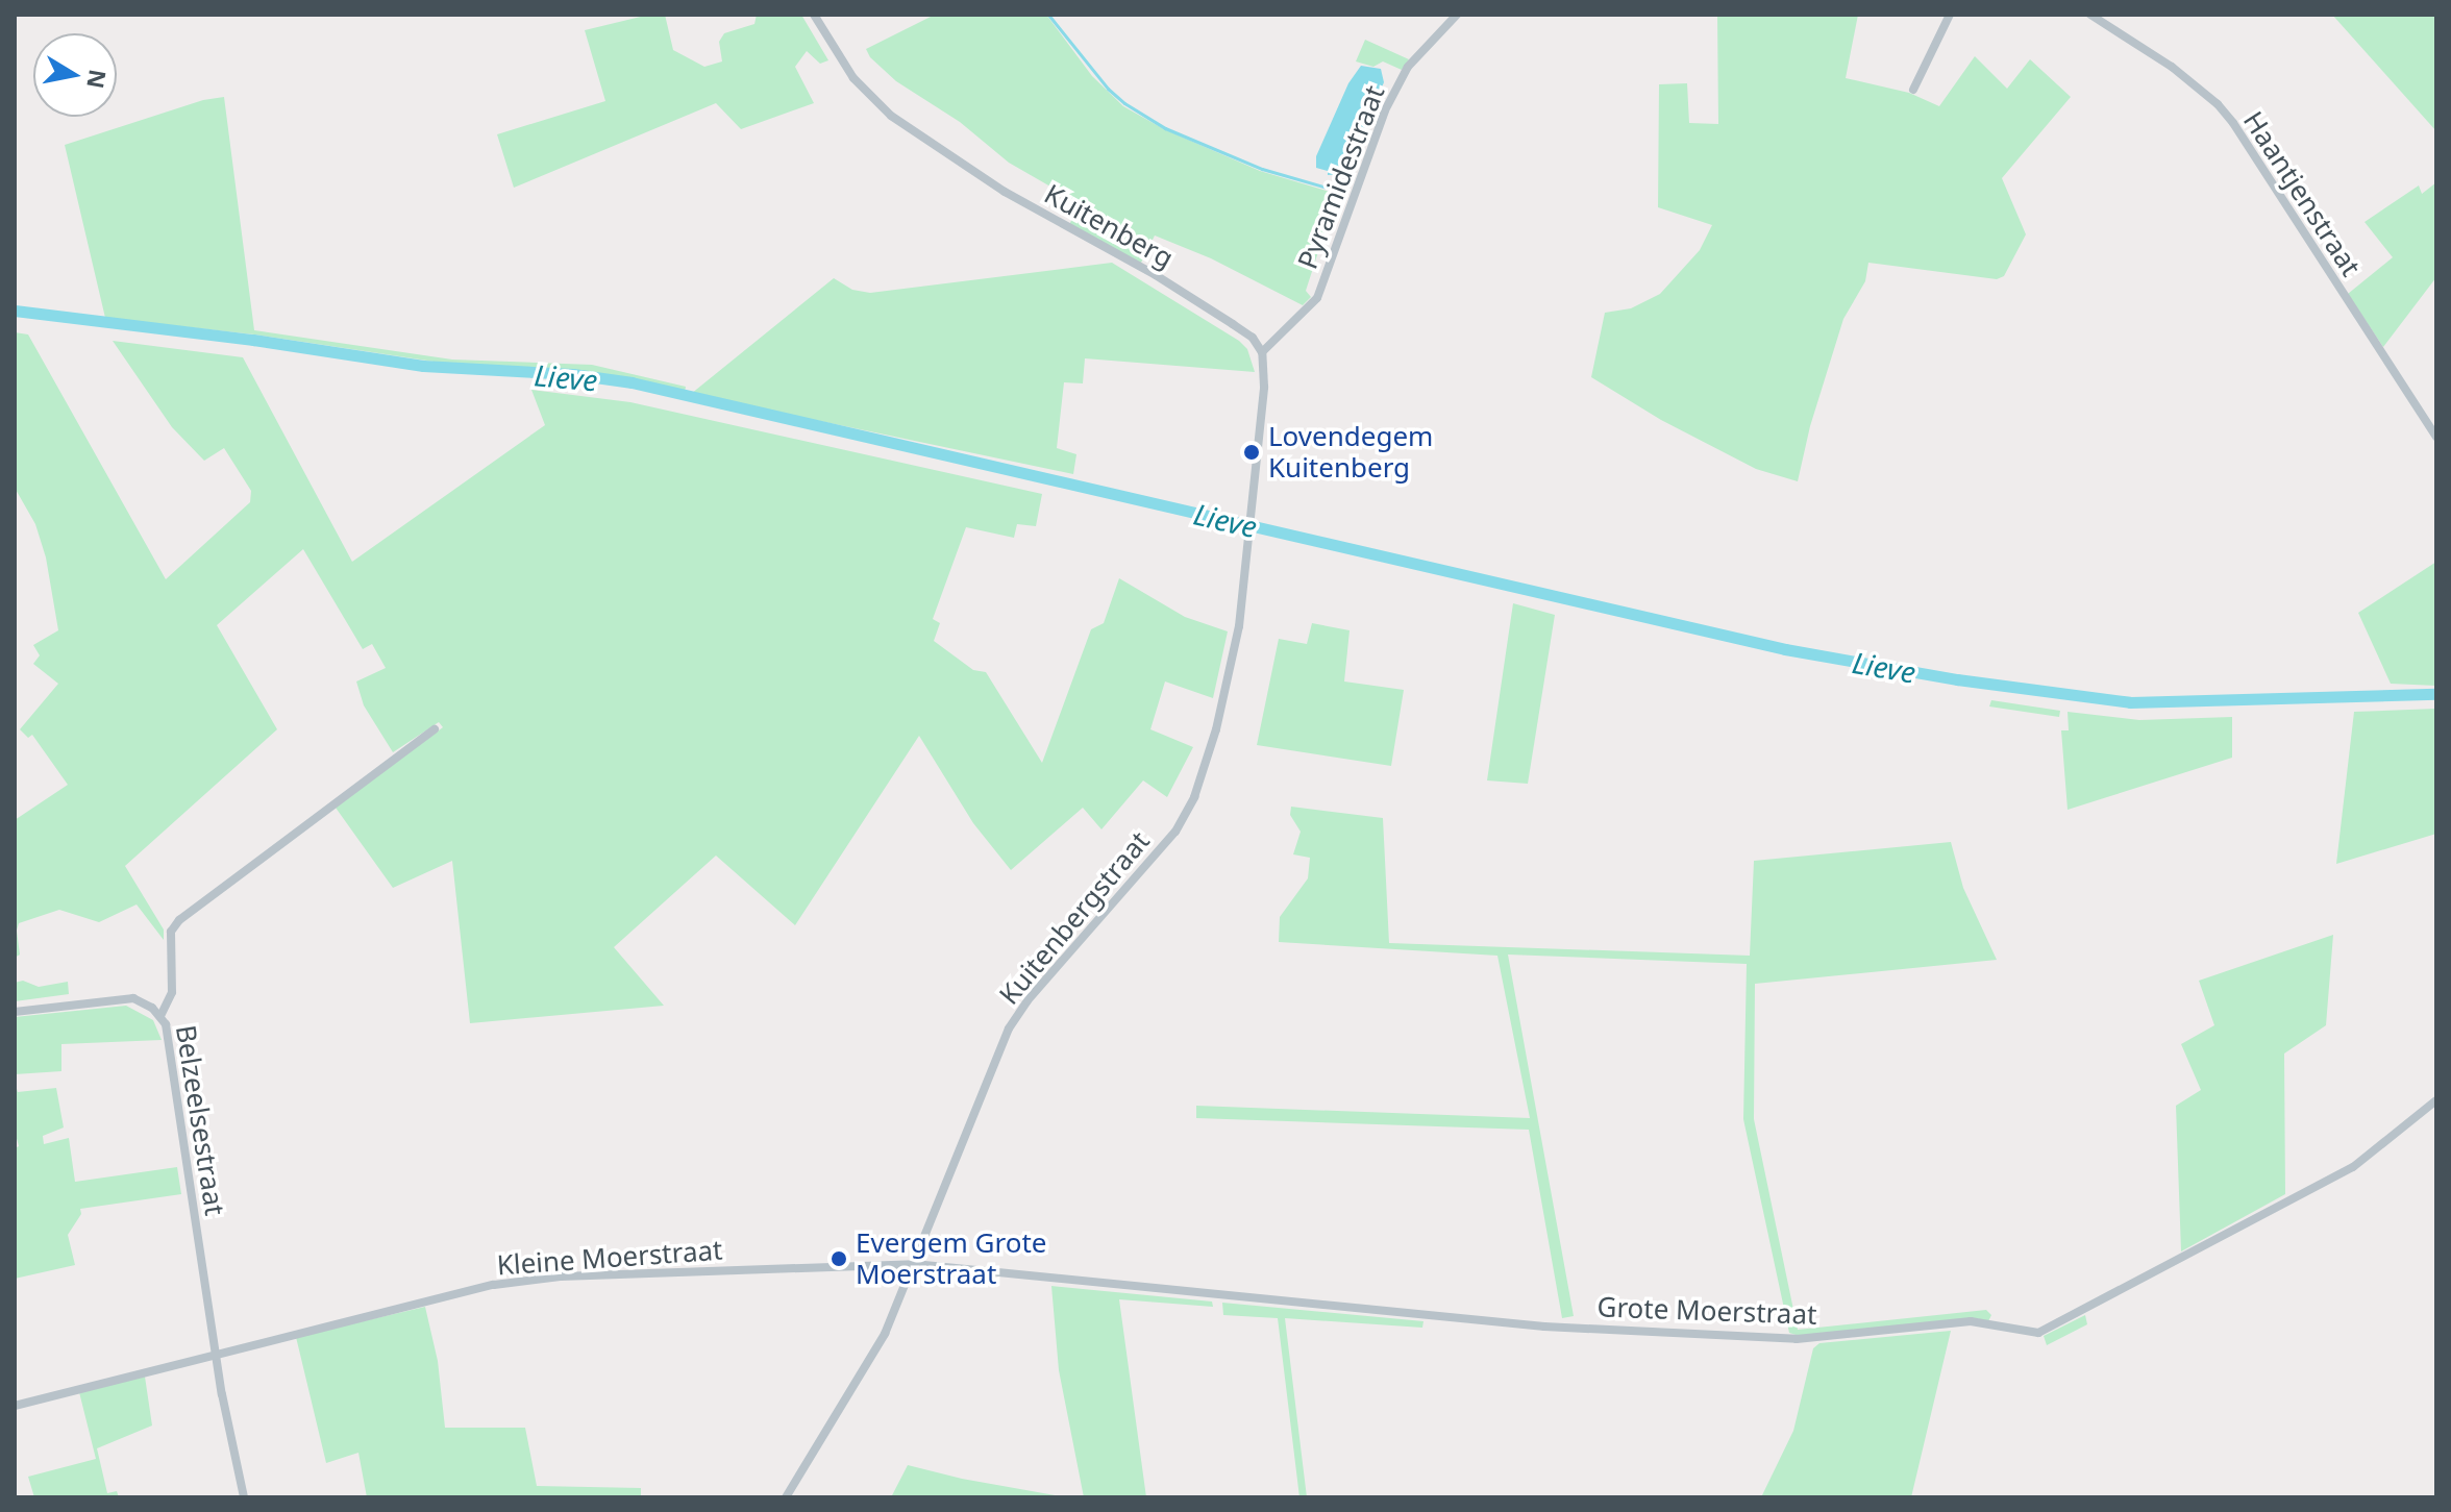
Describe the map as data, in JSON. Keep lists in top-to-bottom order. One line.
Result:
{"streets":{"street":["Pyramidestraat","Haantjenstraat","Kuitenberg","Kuitenbergstraat","Belzeelsestraat","Kleine Moerstraat","Grote Moerstraat"]},"crossings":[["Pyramidestraat","Kuitenberg"],["Pyramidestraat","Kuitenbergstraat"],["Kuitenberg","Kuitenbergstraat"],["Kuitenbergstraat","Kleine Moerstraat"],["Kuitenbergstraat","Grote Moerstraat"],["Belzeelsestraat","Kleine Moerstraat"],["Kleine Moerstraat","Grote Moerstraat"]],"water":["Lieve"],"places":["Lovendegem Kuitenberg","Evergem Grote Moerstraat"],"north":"right"}
